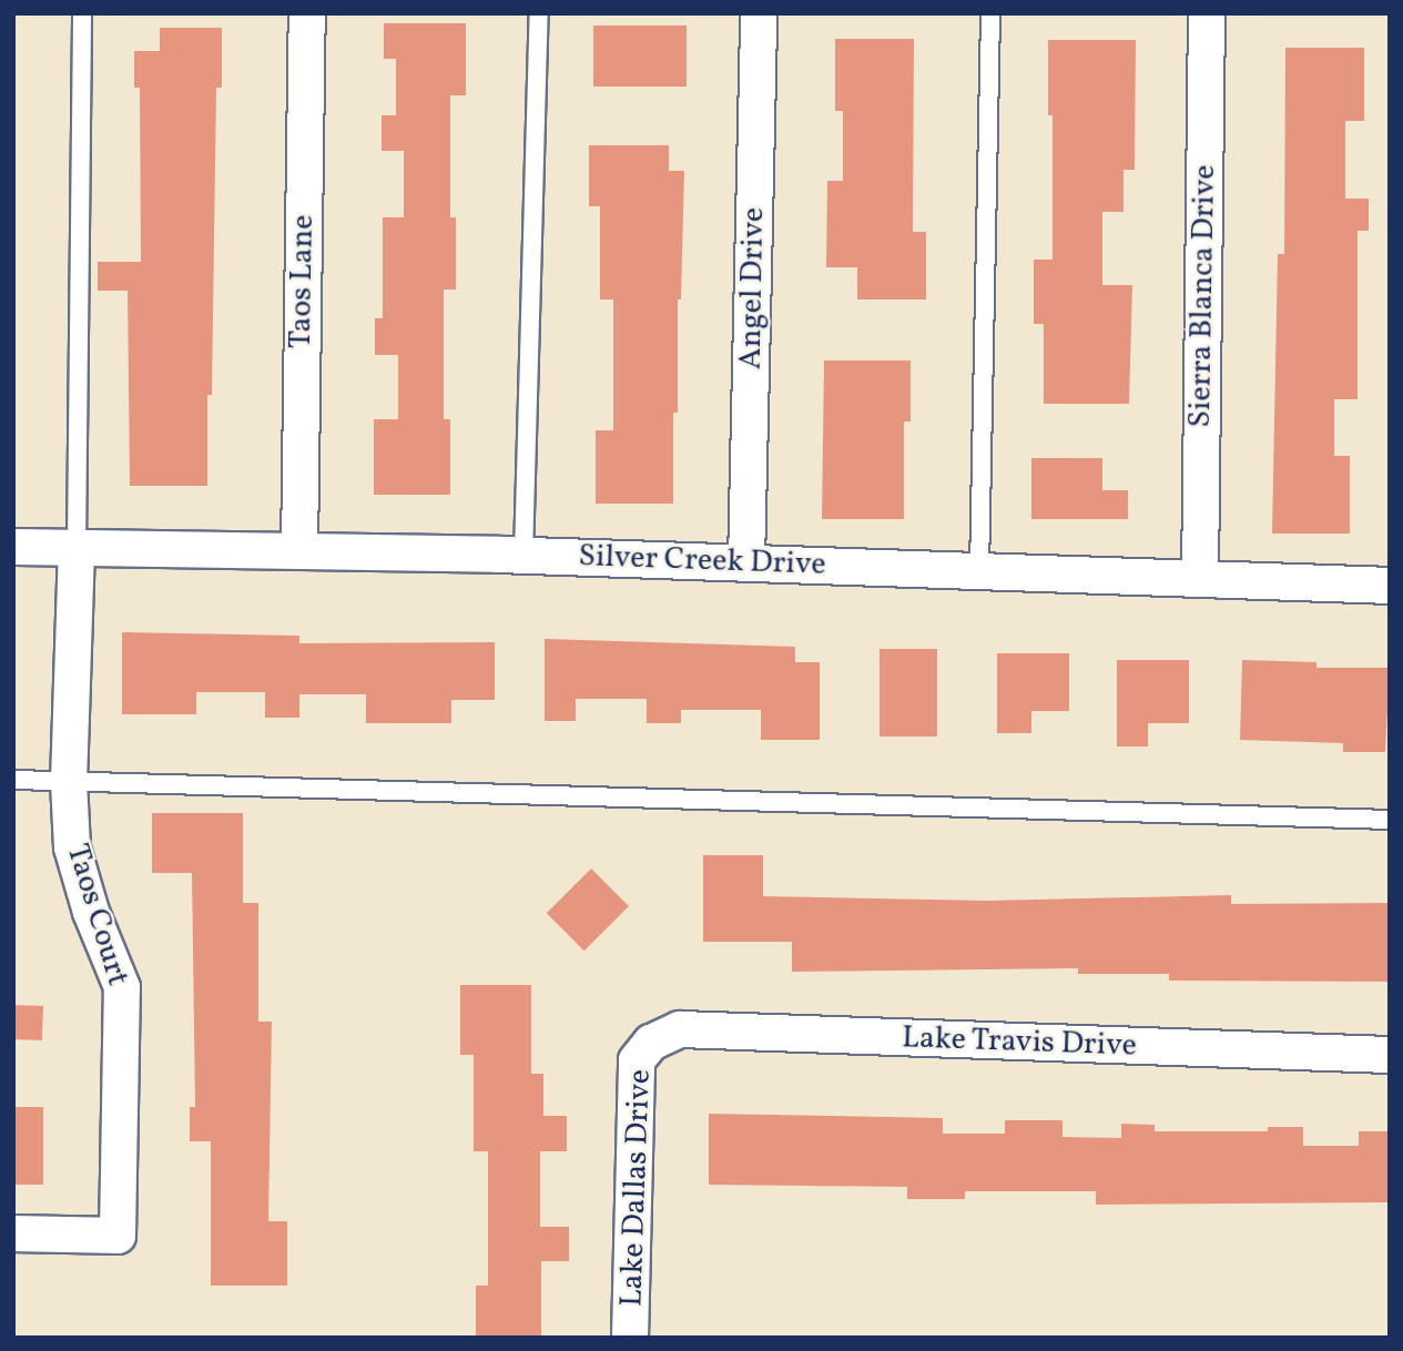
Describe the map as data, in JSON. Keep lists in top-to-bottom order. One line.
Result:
{"streets":{"street":["Taos Lane","Angel Drive","Sierra Blanca Drive","Silver Creek Drive","Taos Court","Lake Travis Drive","Lake Dallas Drive"]},"crossings":[["Taos Lane","Silver Creek Drive"],["Angel Drive","Silver Creek Drive"],["Sierra Blanca Drive","Silver Creek Drive"],["Silver Creek Drive","Taos Court"],["Lake Travis Drive","Lake Dallas Drive"]]}
